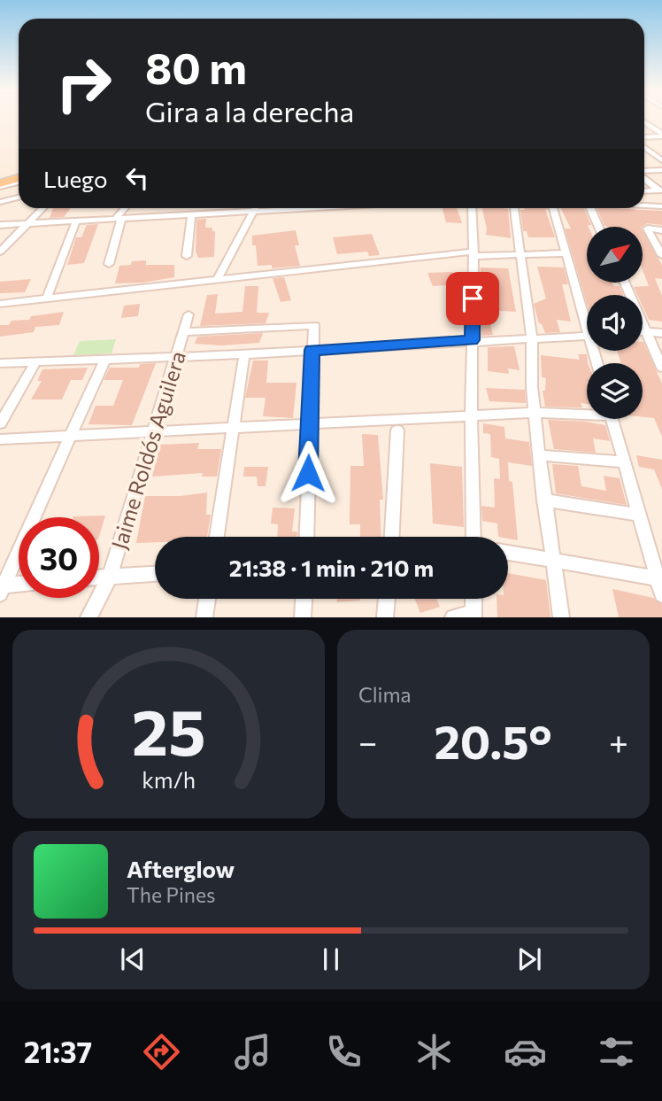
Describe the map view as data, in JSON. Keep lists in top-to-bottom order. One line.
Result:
{"streets":{"street":["Jaime Roldós Aguilera"]},"north":"top right","page":{"turn":["80 m","Gira a la derecha"],"then":"Luego","limit":"30","trip":"21:38 · 1 min · 210 m","tile":"Clima","heat":["−","20.5°","+"],"song":["Afterglow","The Pines"],"tabs":"21:37","gauge":["25","km/h"]}}
